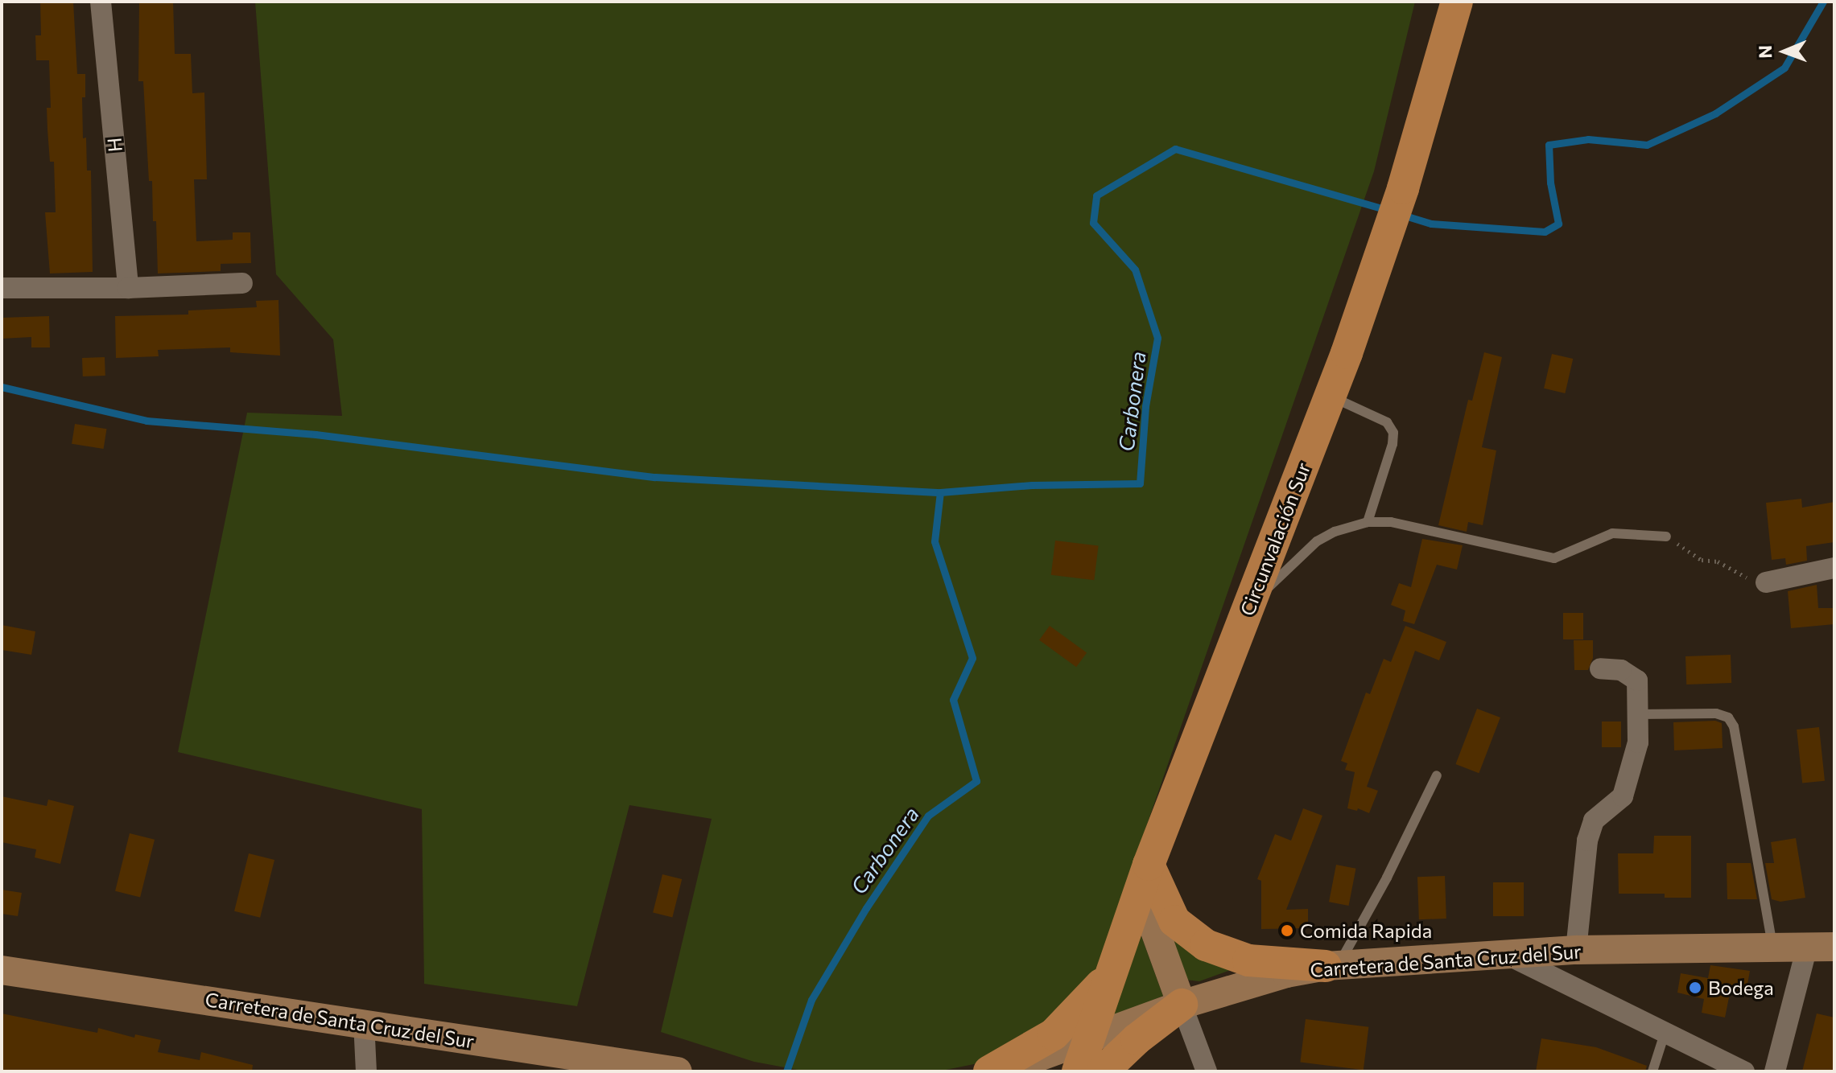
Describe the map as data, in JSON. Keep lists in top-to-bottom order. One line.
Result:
{"streets":{"main road":["Circunvalación Sur","Carretera de Santa Cruz del Sur"],"street":["H"]},"crossings":[["Circunvalación Sur","Carretera de Santa Cruz del Sur"]],"water":["Carbonera"],"places":["Comida Rapida","Bodega"],"north":"left"}
